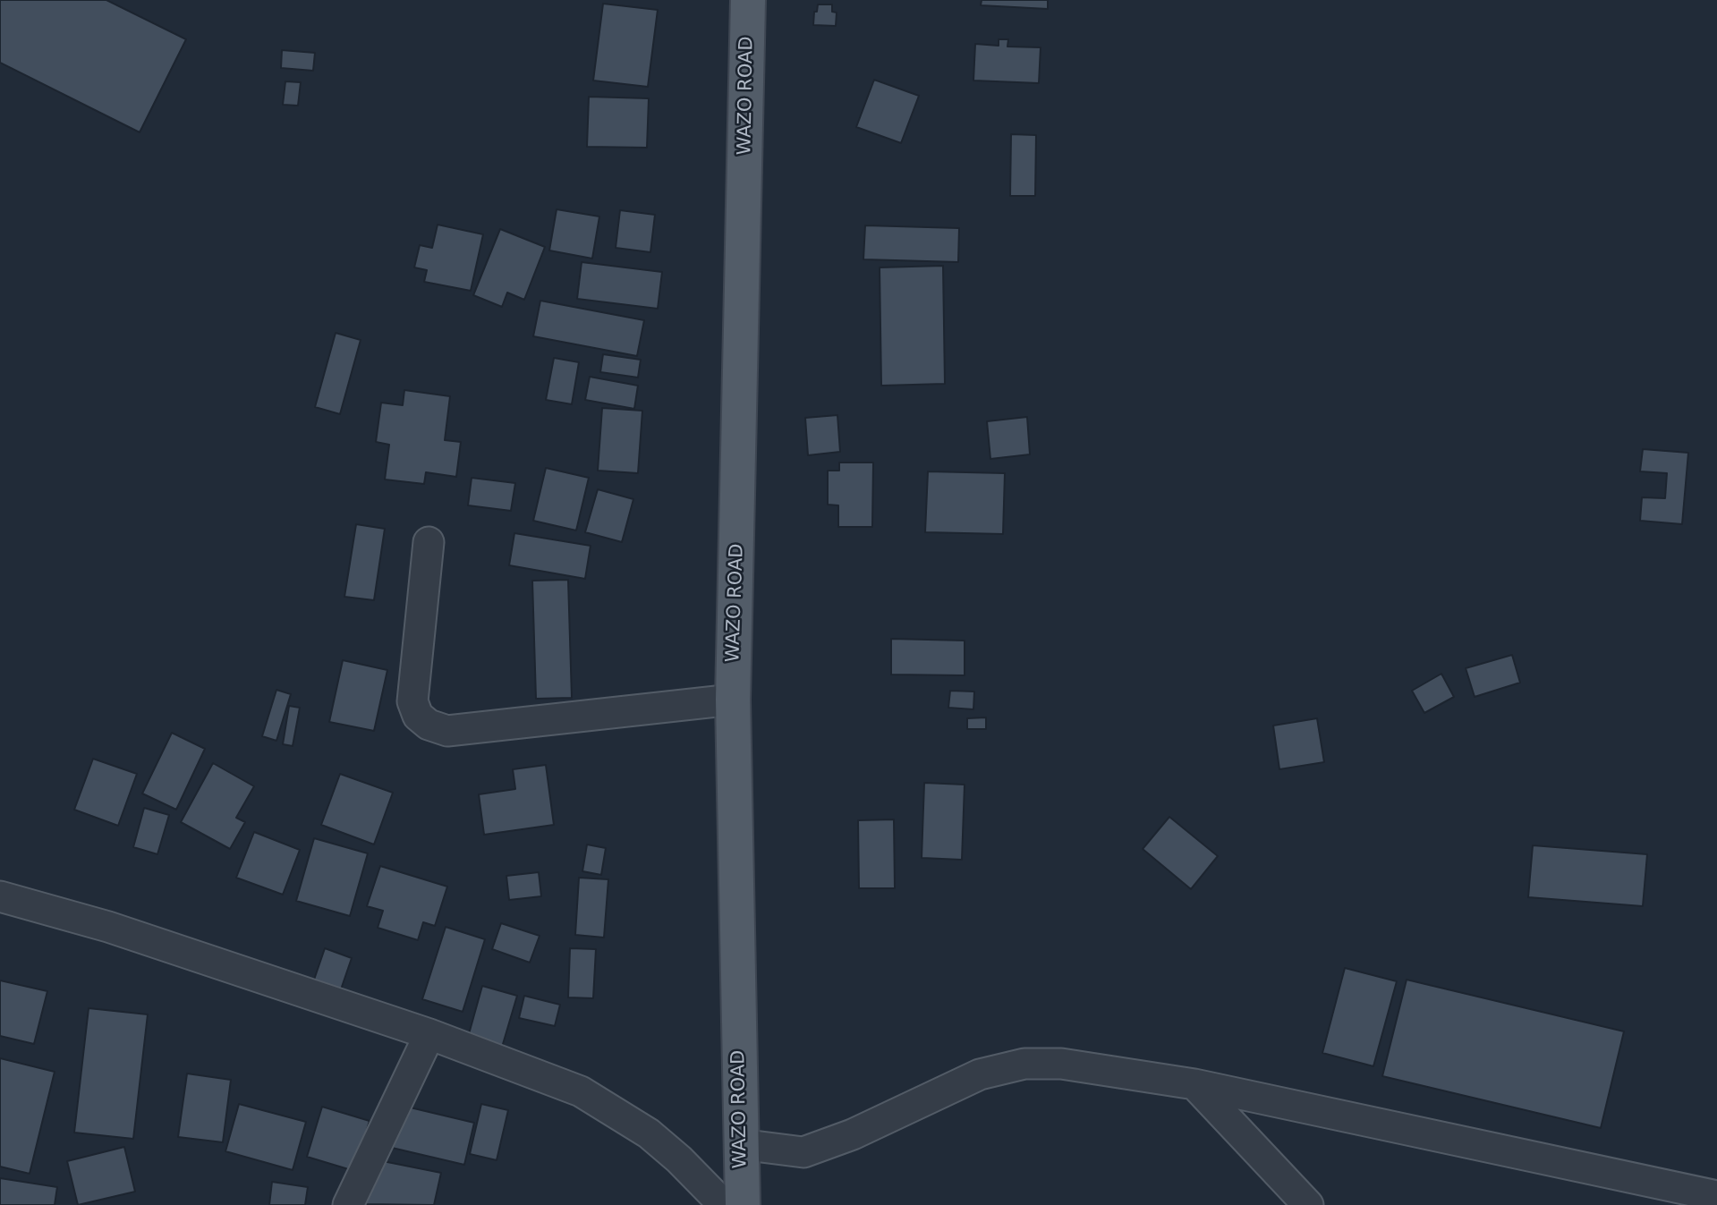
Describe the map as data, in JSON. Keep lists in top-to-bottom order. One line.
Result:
{"streets":{"main road":["WAZO ROAD"]}}
